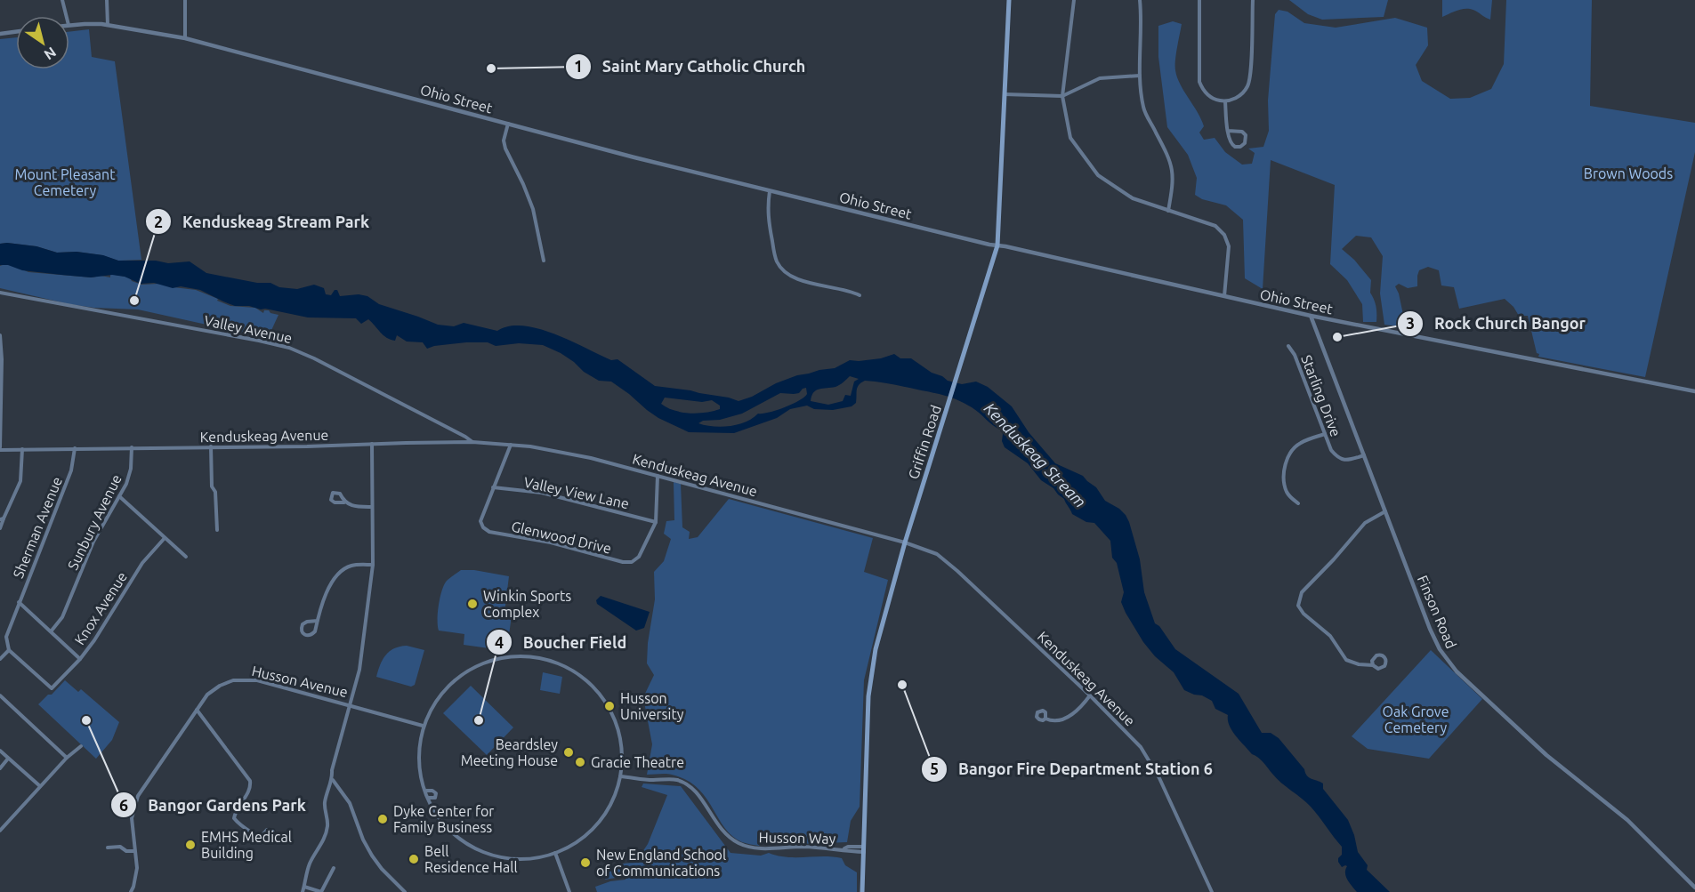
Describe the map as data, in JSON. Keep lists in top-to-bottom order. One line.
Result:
{"streets":{"main road":["Griffin Road"],"street":["Ohio Street","Valley Avenue","Starling Drive","Kenduskeag Avenue","Valley View Lane","Sunbury Avenue","Sherman Avenue","Glenwood Drive","Knox Avenue","Finson Road","Husson Avenue","Husson Way"]},"crossings":[["Ohio Street","Griffin Road"],["Ohio Street","Finson Road"],["Valley Avenue","Kenduskeag Avenue"],["Starling Drive","Finson Road"],["Kenduskeag Avenue","Griffin Road"],["Kenduskeag Avenue","Sunbury Avenue"],["Kenduskeag Avenue","Sherman Avenue"],["Kenduskeag Avenue","Glenwood Drive"],["Kenduskeag Avenue","Husson Avenue"],["Griffin Road","Husson Way"],["Valley View Lane","Glenwood Drive"],["Sherman Avenue","Knox Avenue"]],"water":["Kenduskeag Stream"],"parks":["Brown Woods","Mount Pleasant Cemetery","Oak Grove Cemetery"],"places":["Saint Mary Catholic Church","Kenduskeag Stream Park","Rock Church Bangor","Winkin Sports Complex","Bangor Fire Department Station 6","Husson University","Bangor Gardens Park","Boucher Field","Beardsley Meeting House","Gracie Theatre","Dyke Center for Family Business","EMHS Medical Building","Bell Residence Hall","New England School of Communications"],"north":"bottom right"}
